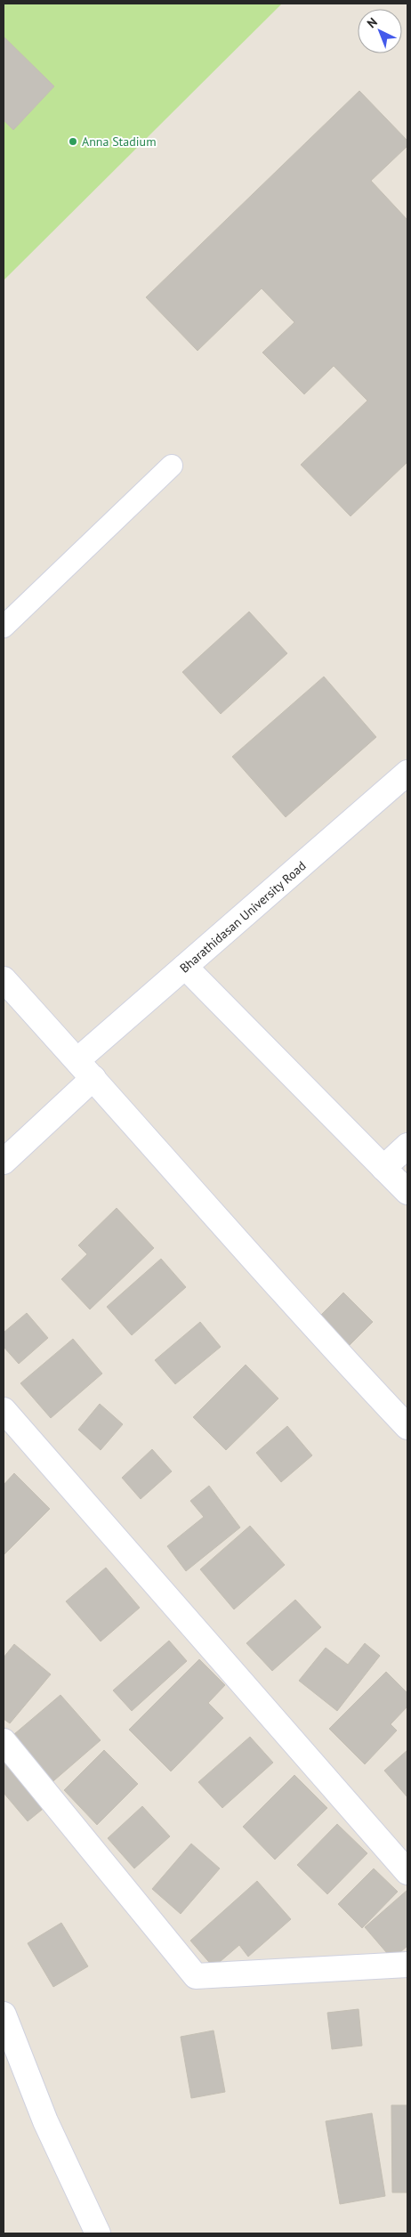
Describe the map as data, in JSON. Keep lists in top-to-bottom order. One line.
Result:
{"streets":{"street":["Bharathidasan University Road"]},"places":["Anna Stadium"],"north":"top left"}
